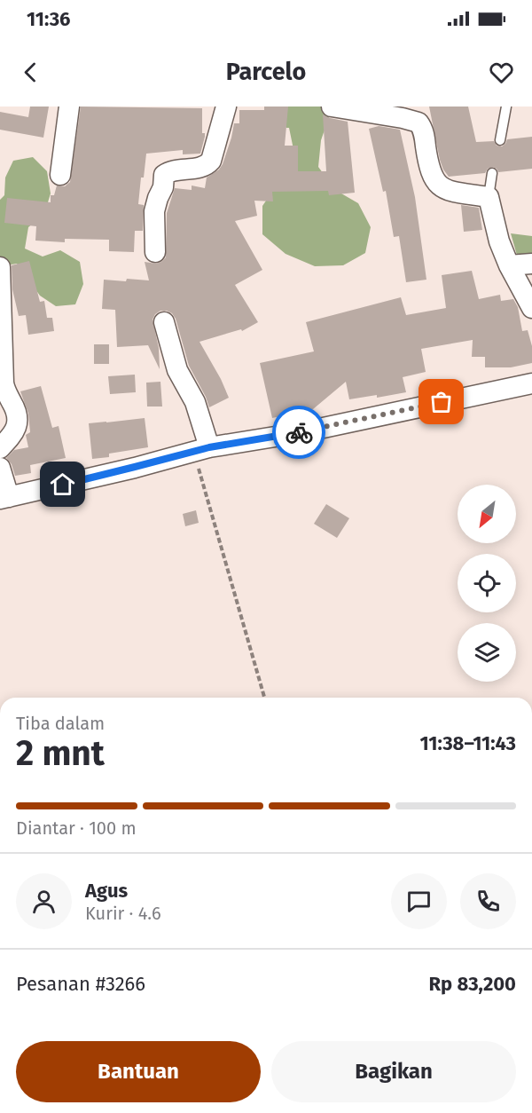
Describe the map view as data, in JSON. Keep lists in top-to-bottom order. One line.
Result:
{"north":"bottom left","page":{"status":"11:36","header":"Parcelo","heading":["2 mnt","Tiba dalam","11:38–11:43"],"panel":["Agus","Kurir · 4.6","Pesanan #3266","Rp 83,200"],"bar":"Diantar · 100 m","buttons":["Bantuan","Bagikan"]}}
